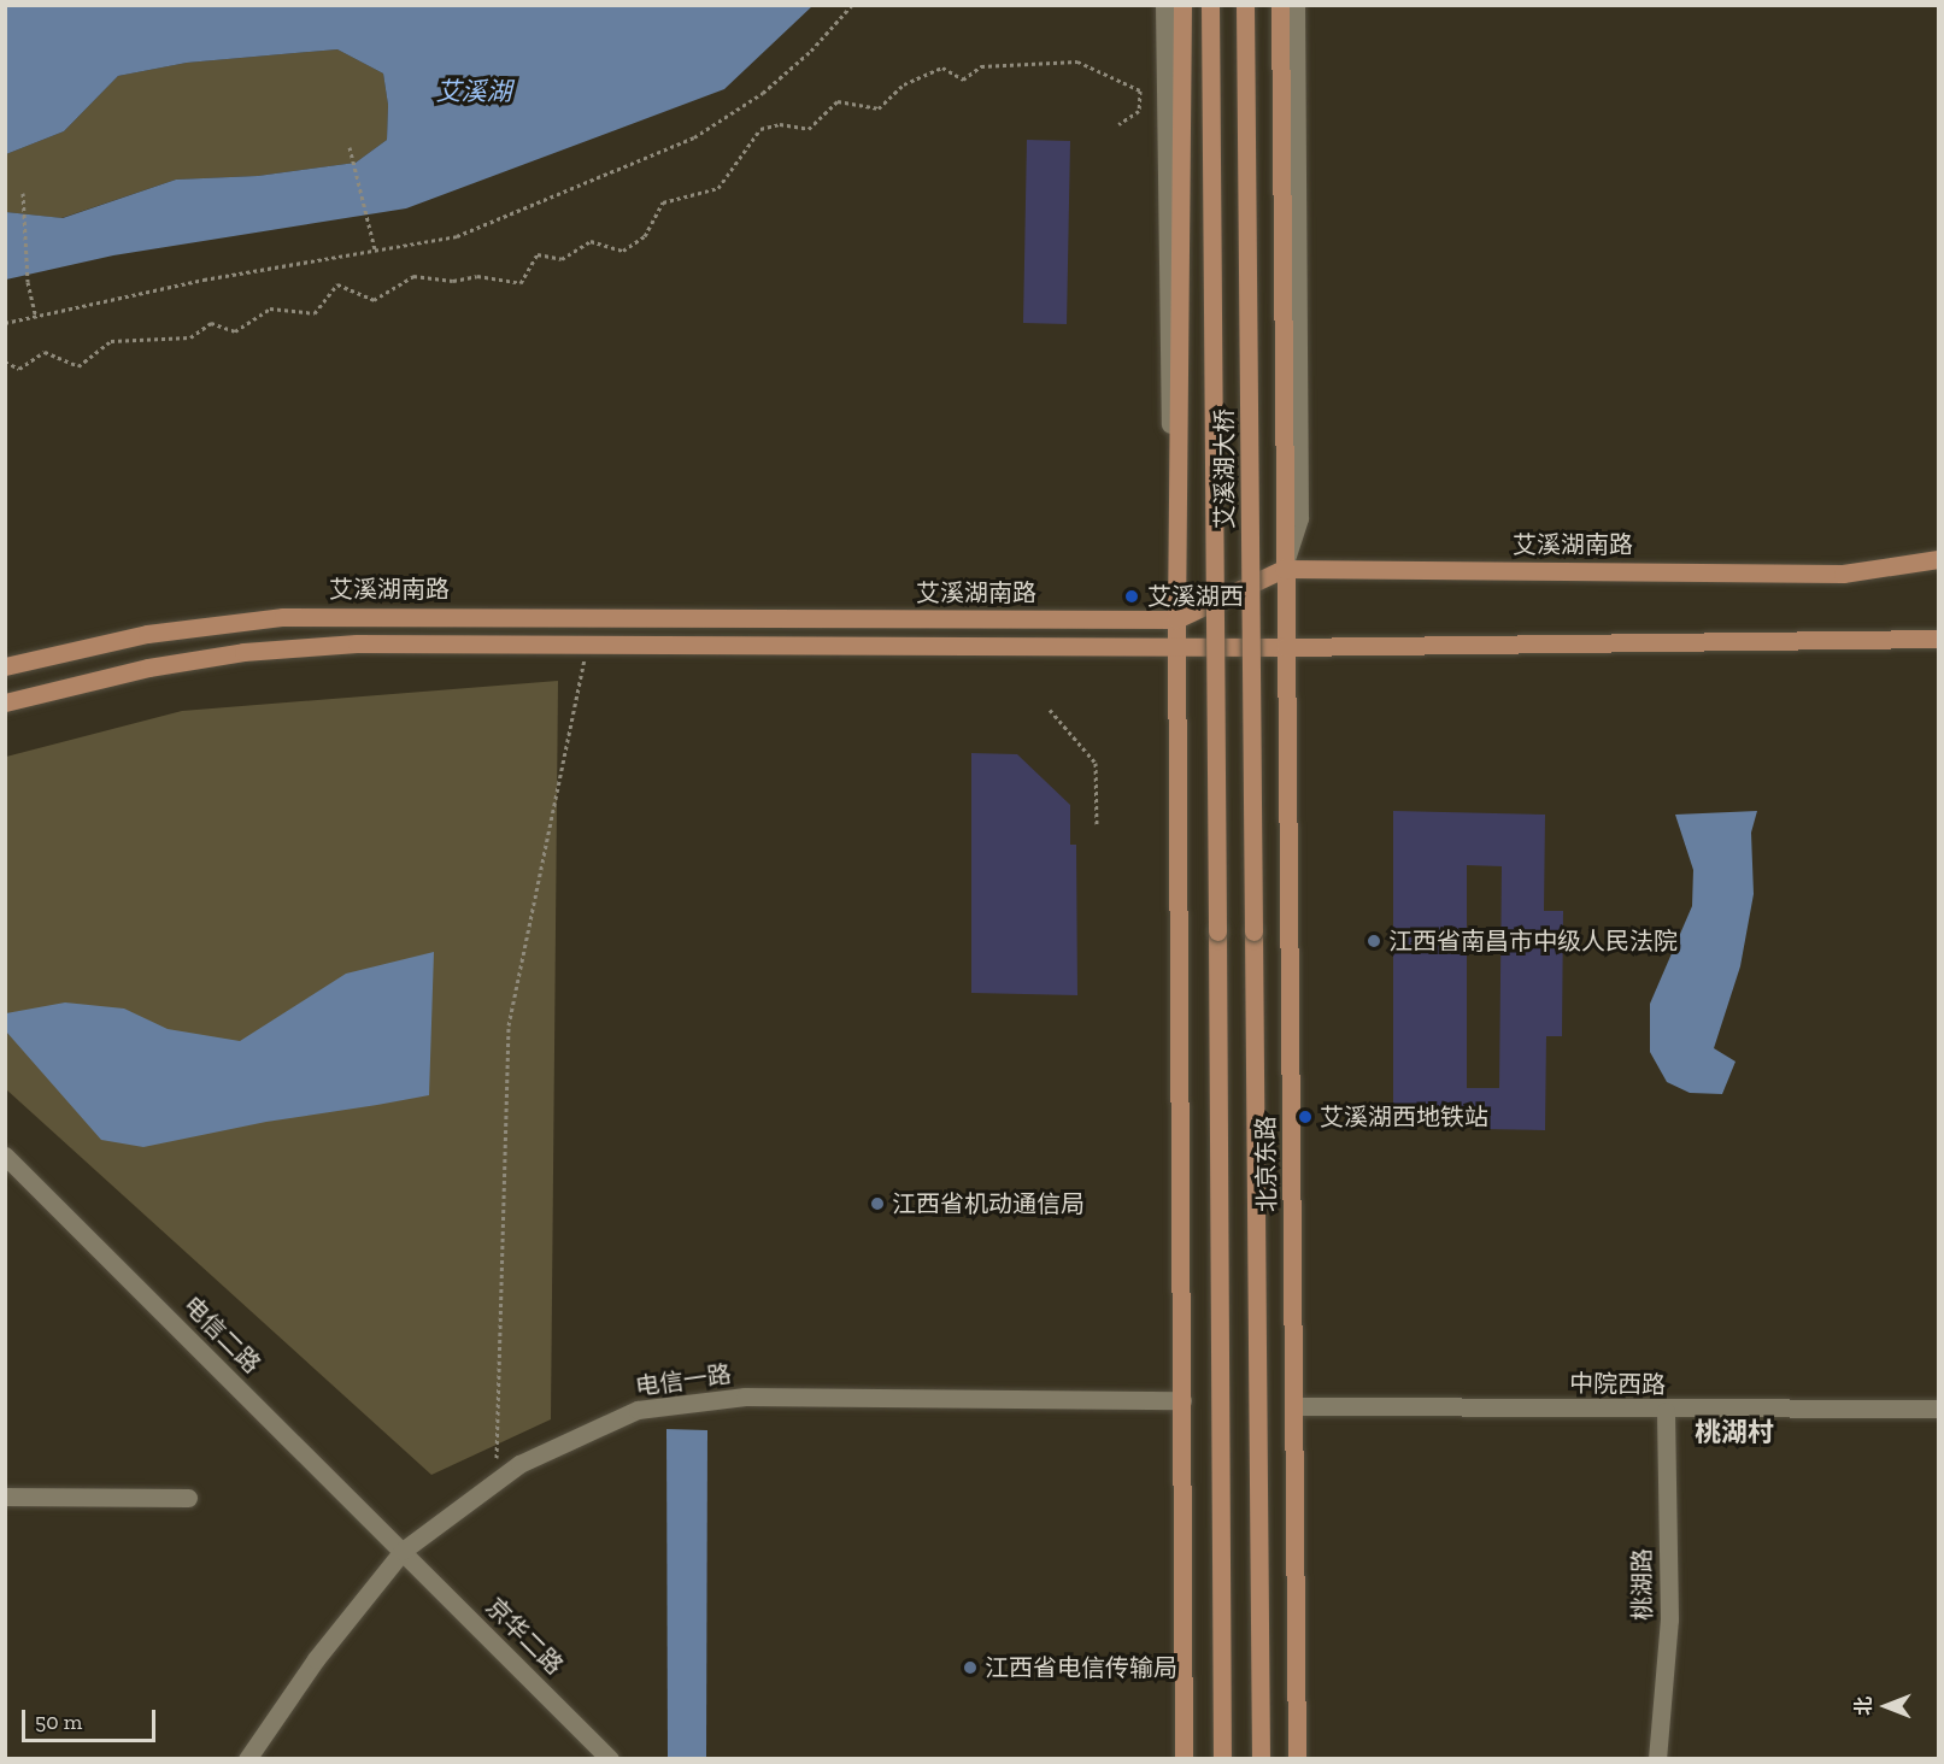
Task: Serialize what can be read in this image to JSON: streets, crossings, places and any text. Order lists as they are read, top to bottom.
{
  "streets": {
    "main road": ["艾溪湖大桥", "艾溪湖南路", "北京东路"],
    "street": [
      "电信二路",
      "电信一路",
      "中院西路",
      "桃湖路",
      "京华二路"
    ]
  },
  "crossings": [
    ["艾溪湖大桥", "北京东路"],
    ["艾溪湖南路", "北京东路"],
    ["北京东路", "中院西路"],
    ["电信二路", "电信一路"],
    ["电信二路", "京华二路"],
    ["电信一路", "京华二路"],
    ["中院西路", "桃湖路"]
  ],
  "districts": ["桃湖村"],
  "water": ["艾溪湖"],
  "places": [
    "艾溪湖西",
    "江西省南昌市中级人民法院",
    "艾溪湖西地铁站",
    "江西省机动通信局",
    "江西省电信传输局"
  ],
  "scale_bar": "50 m",
  "north": "left"
}
